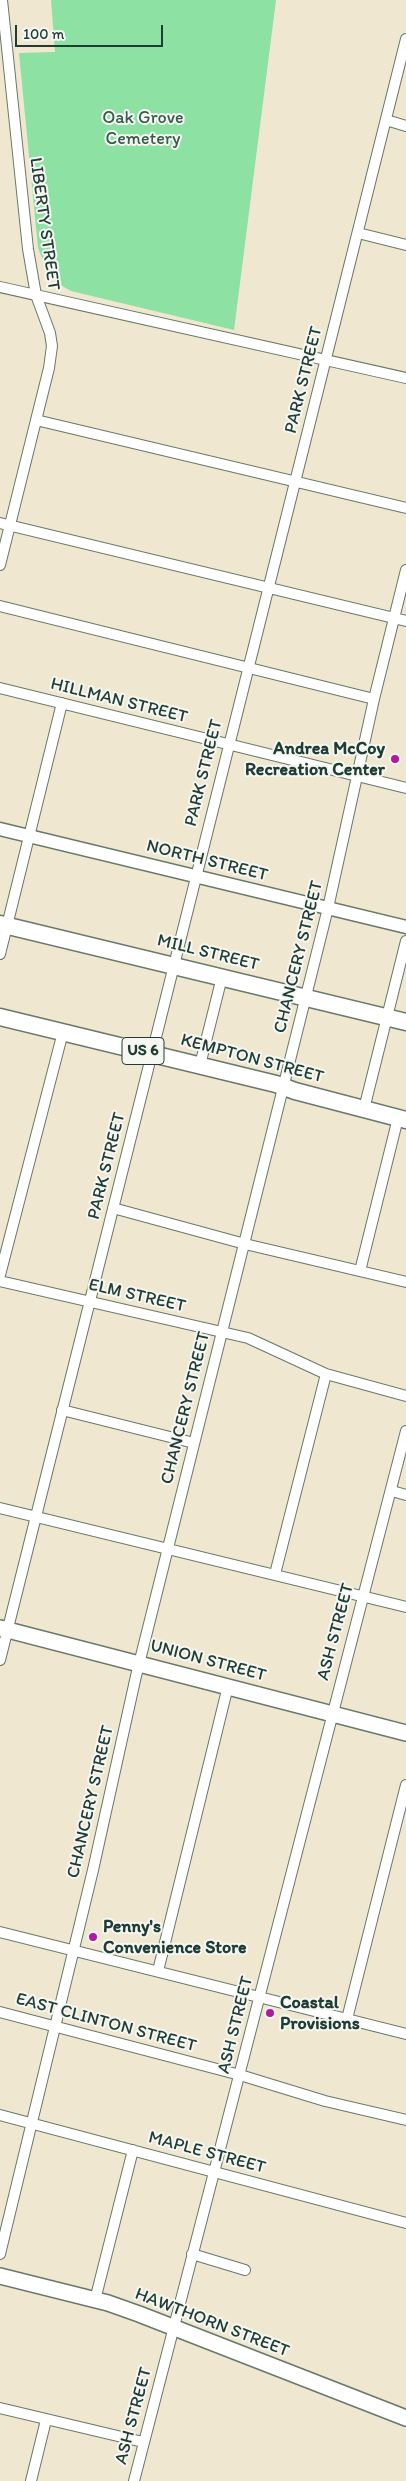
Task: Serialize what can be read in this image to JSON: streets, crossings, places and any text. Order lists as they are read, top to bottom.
{
  "streets": {
    "main road": [
      "MILL STREET",
      "US 6",
      "KEMPTON STREET",
      "UNION STREET",
      "HAWTHORN STREET"
    ],
    "street": [
      "LIBERTY STREET",
      "PARK STREET",
      "HILLMAN STREET",
      "NORTH STREET",
      "CHANCERY STREET",
      "ELM STREET",
      "ASH STREET",
      "EAST CLINTON STREET",
      "MAPLE STREET"
    ]
  },
  "crossings": [
    ["PARK STREET", "HILLMAN STREET"],
    ["PARK STREET", "NORTH STREET"],
    ["PARK STREET", "MILL STREET"],
    ["PARK STREET", "KEMPTON STREET"],
    ["PARK STREET", "ELM STREET"],
    ["PARK STREET", "UNION STREET"],
    ["HILLMAN STREET", "CHANCERY STREET"],
    ["NORTH STREET", "CHANCERY STREET"],
    ["MILL STREET", "CHANCERY STREET"],
    ["CHANCERY STREET", "KEMPTON STREET"],
    ["CHANCERY STREET", "ELM STREET"],
    ["CHANCERY STREET", "UNION STREET"],
    ["CHANCERY STREET", "EAST CLINTON STREET"],
    ["CHANCERY STREET", "MAPLE STREET"],
    ["ASH STREET", "UNION STREET"],
    ["ASH STREET", "EAST CLINTON STREET"],
    ["ASH STREET", "MAPLE STREET"],
    ["ASH STREET", "HAWTHORN STREET"]
  ],
  "parks": ["Oak Grove Cemetery"],
  "places": ["Andrea McCoy Recreation Center", "Penny's Convenience Store", "Coastal Provisions"],
  "scale_bar": "100 m"
}
